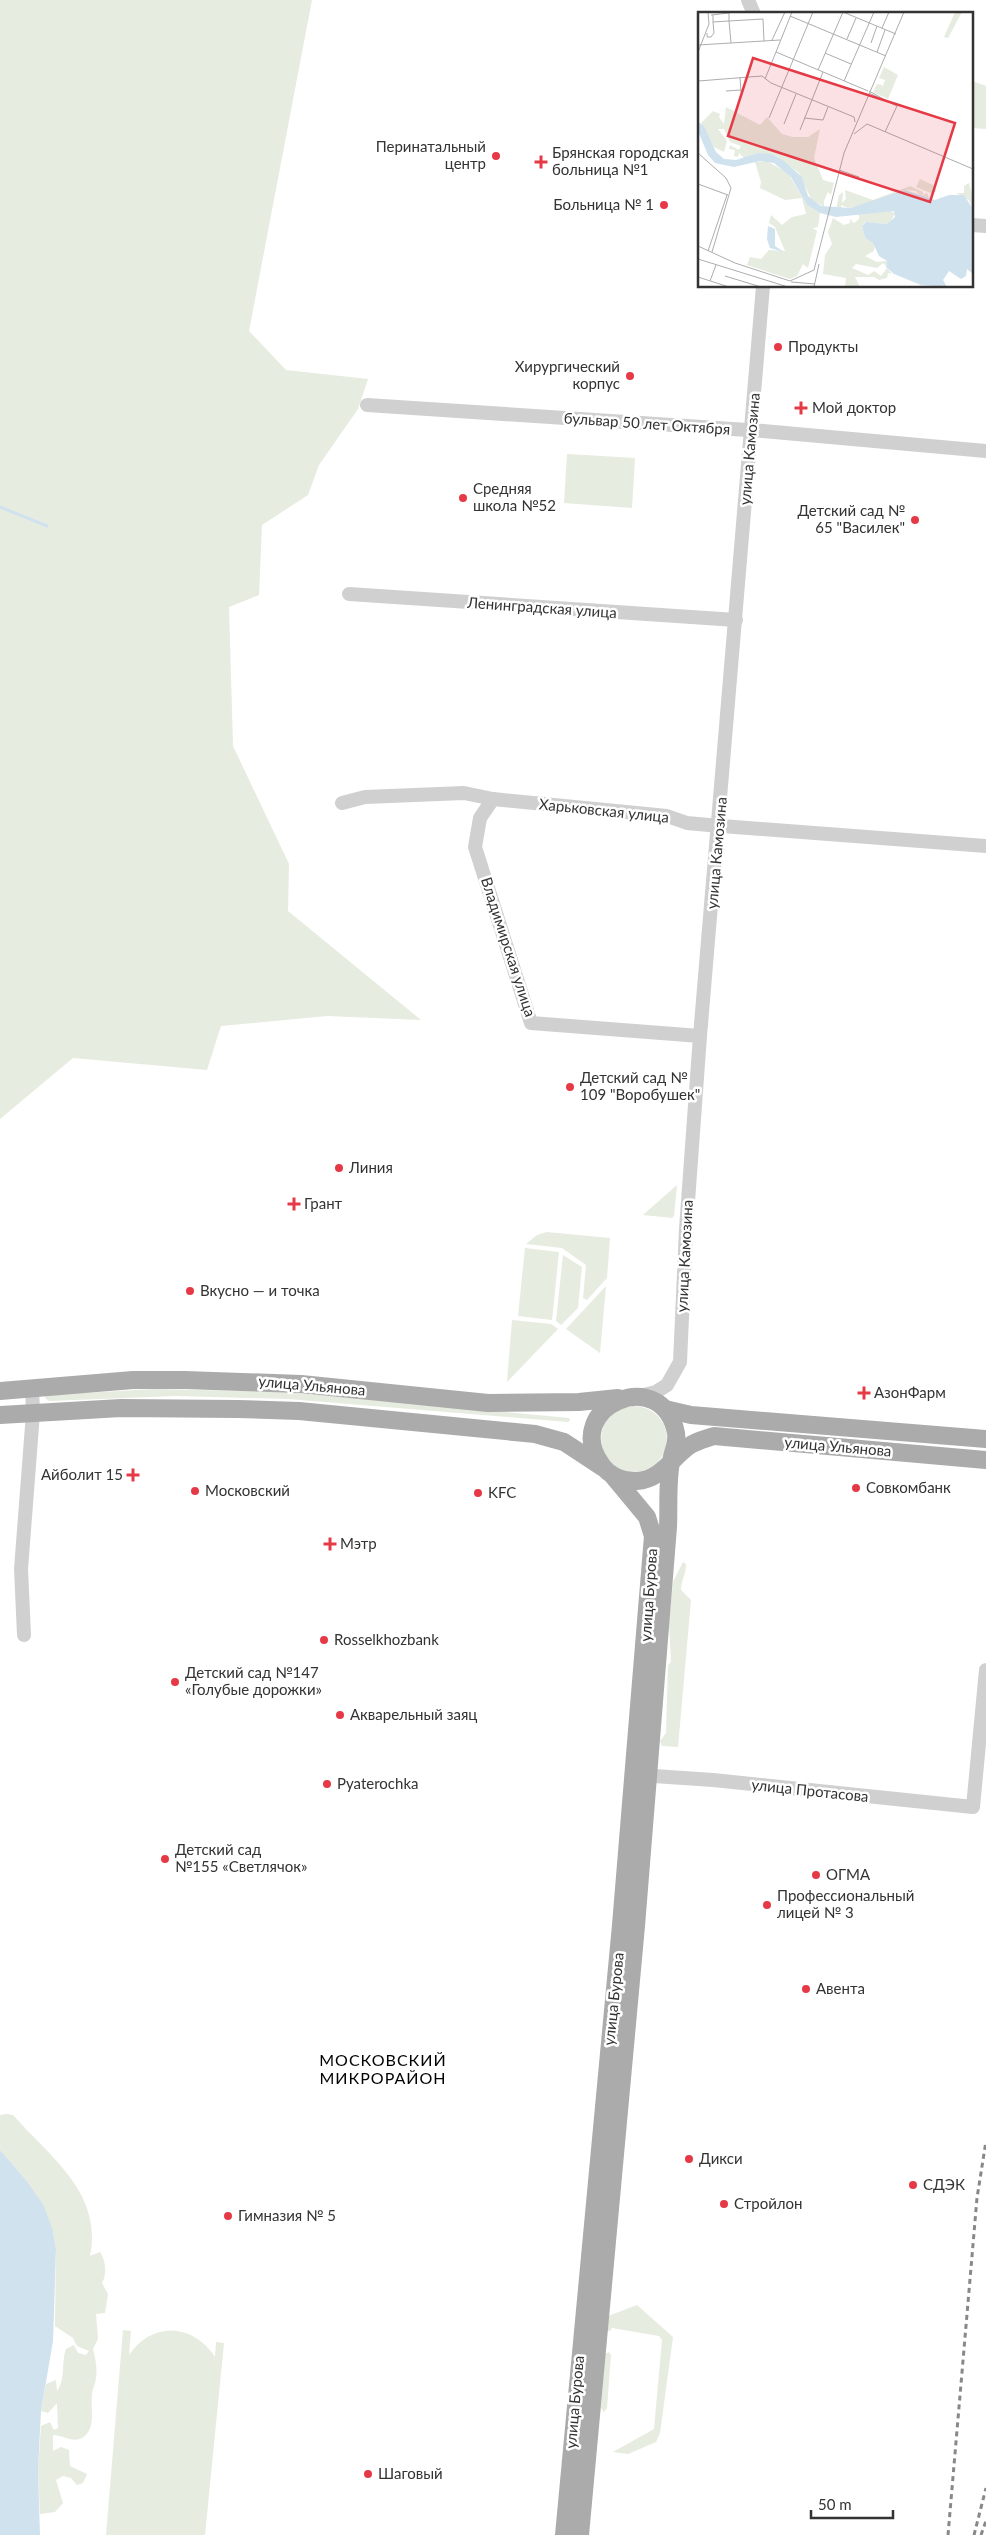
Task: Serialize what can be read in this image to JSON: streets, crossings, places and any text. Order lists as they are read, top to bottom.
{
  "streets": {
    "main road": ["улица Ульянова", "улица Бурова"],
    "street": [
      "бульвар 50 лет Октября",
      "улица Камозина",
      "Ленинградская улица",
      "Харьковская улица",
      "Владимирская улица",
      "улица Протасова"
    ]
  },
  "crossings": [
    ["бульвар 50 лет Октября", "улица Камозина"],
    ["улица Камозина", "Ленинградская улица"],
    ["улица Камозина", "Харьковская улица"],
    ["улица Камозина", "Владимирская улица"],
    ["улица Камозина", "улица Ульянова"],
    ["улица Камозина", "улица Бурова"],
    ["Харьковская улица", "Владимирская улица"],
    ["улица Ульянова", "улица Бурова"],
    ["улица Бурова", "улица Протасова"]
  ],
  "districts": ["МОСКОВСКИЙ МИКРОРАЙОН"],
  "places": {
    "other": [
      "Перинатальный центр",
      "Больница № 1",
      "Продукты",
      "Хирургический корпус",
      "Средняя школа №52",
      "Детский сад № 65 \"Василек\"",
      "Детский сад № 109 \"Воробушек\"",
      "Линия",
      "Вкусно — и точка",
      "Совкомбанк",
      "Московский",
      "KFC",
      "Rosselkhozbank",
      "Детский сад №147 «Голубые дорожки»",
      "Акварельный заяц",
      "Pyaterochka",
      "Детский сад №155 «Светлячок»",
      "ОГМА",
      "Профессиональный лицей № 3",
      "Авента",
      "Дикси",
      "СДЭК",
      "Стройлон",
      "Гимназия № 5",
      "Шаговый"
    ],
    "health": [
      "Брянская городская больница №1",
      "Мой доктор",
      "Грант",
      "АзонФарм",
      "Айболит 15",
      "Мэтр"
    ]
  },
  "scale_bar": "50 m"
}
